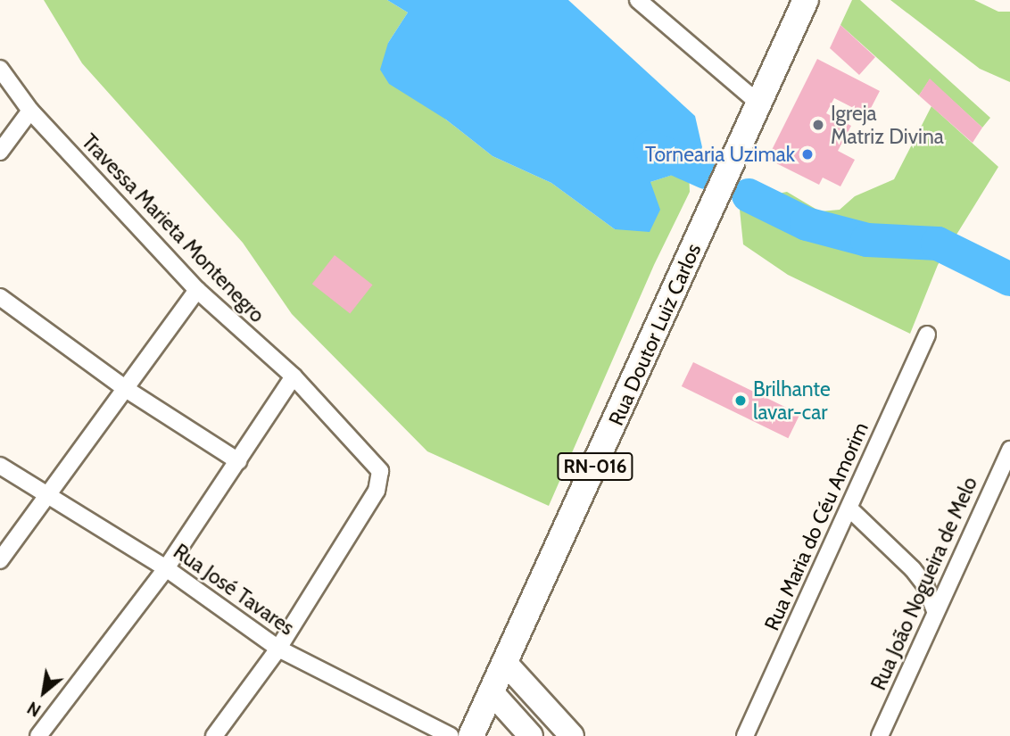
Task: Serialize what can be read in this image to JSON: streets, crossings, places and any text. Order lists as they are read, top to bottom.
{
  "streets": {
    "main road": ["Rua Doutor Luiz Carlos", "RN-016"],
    "street": [
      "Travessa Marieta Montenegro",
      "Rua Maria do Céu Amorim",
      "Rua João Nogueira de Melo",
      "Rua José Tavares"
    ]
  },
  "crossings": [
    ["Travessa Marieta Montenegro", "Rua José Tavares"]
  ],
  "places": ["Igreja Matriz Divina", "Tornearia Uzimak", "Brilhante lavar-car"],
  "north": "bottom left"
}
